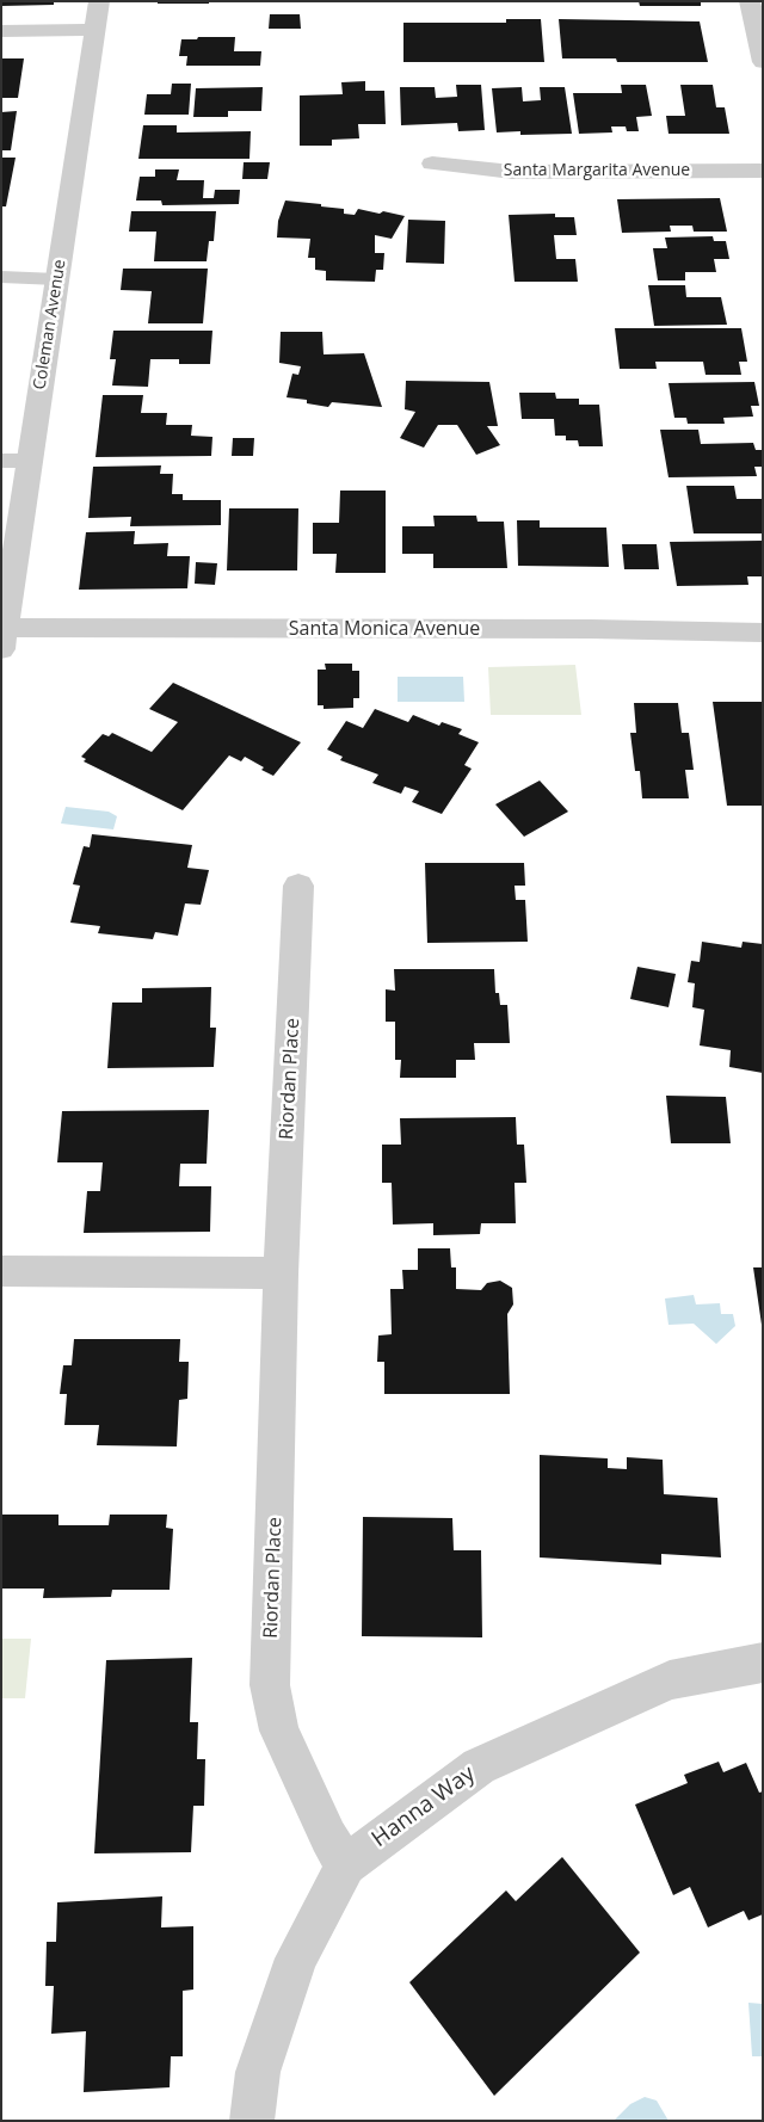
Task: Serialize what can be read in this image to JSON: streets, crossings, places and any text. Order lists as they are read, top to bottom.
{
  "streets": {
    "street": [
      "Santa Margarita Avenue",
      "Coleman Avenue",
      "Santa Monica Avenue",
      "Riordan Place",
      "Hanna Way"
    ]
  },
  "crossings": [
    ["Coleman Avenue", "Santa Monica Avenue"],
    ["Riordan Place", "Hanna Way"]
  ]
}
